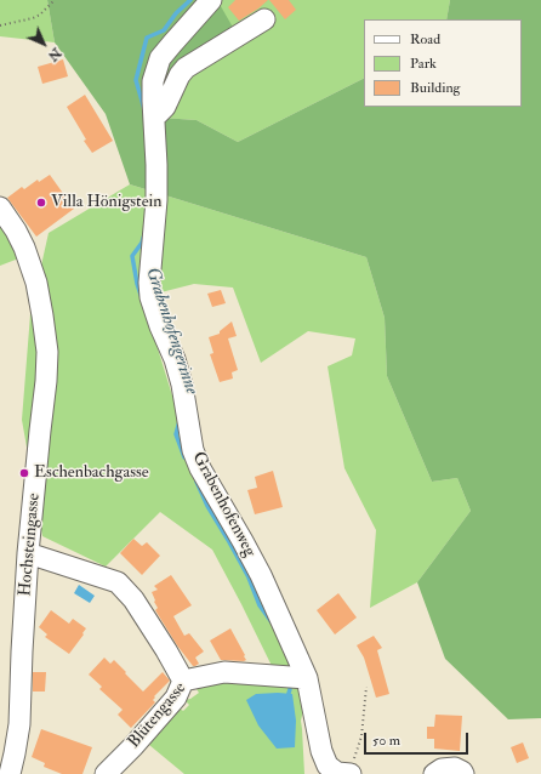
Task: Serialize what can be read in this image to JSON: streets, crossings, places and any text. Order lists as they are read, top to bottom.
{
  "streets": {
    "street": ["Grabenhofenweg", "Hochsteingasse", "Blütengasse"]
  },
  "crossings": [
    ["Grabenhofenweg", "Blütengasse"]
  ],
  "water": ["Grabenhofengerinne"],
  "places": ["Villa Hönigstein", "Eschenbachgasse"],
  "legend": ["Road", "Park", "Building"],
  "scale_bar": "50 m",
  "north": "bottom right"
}
